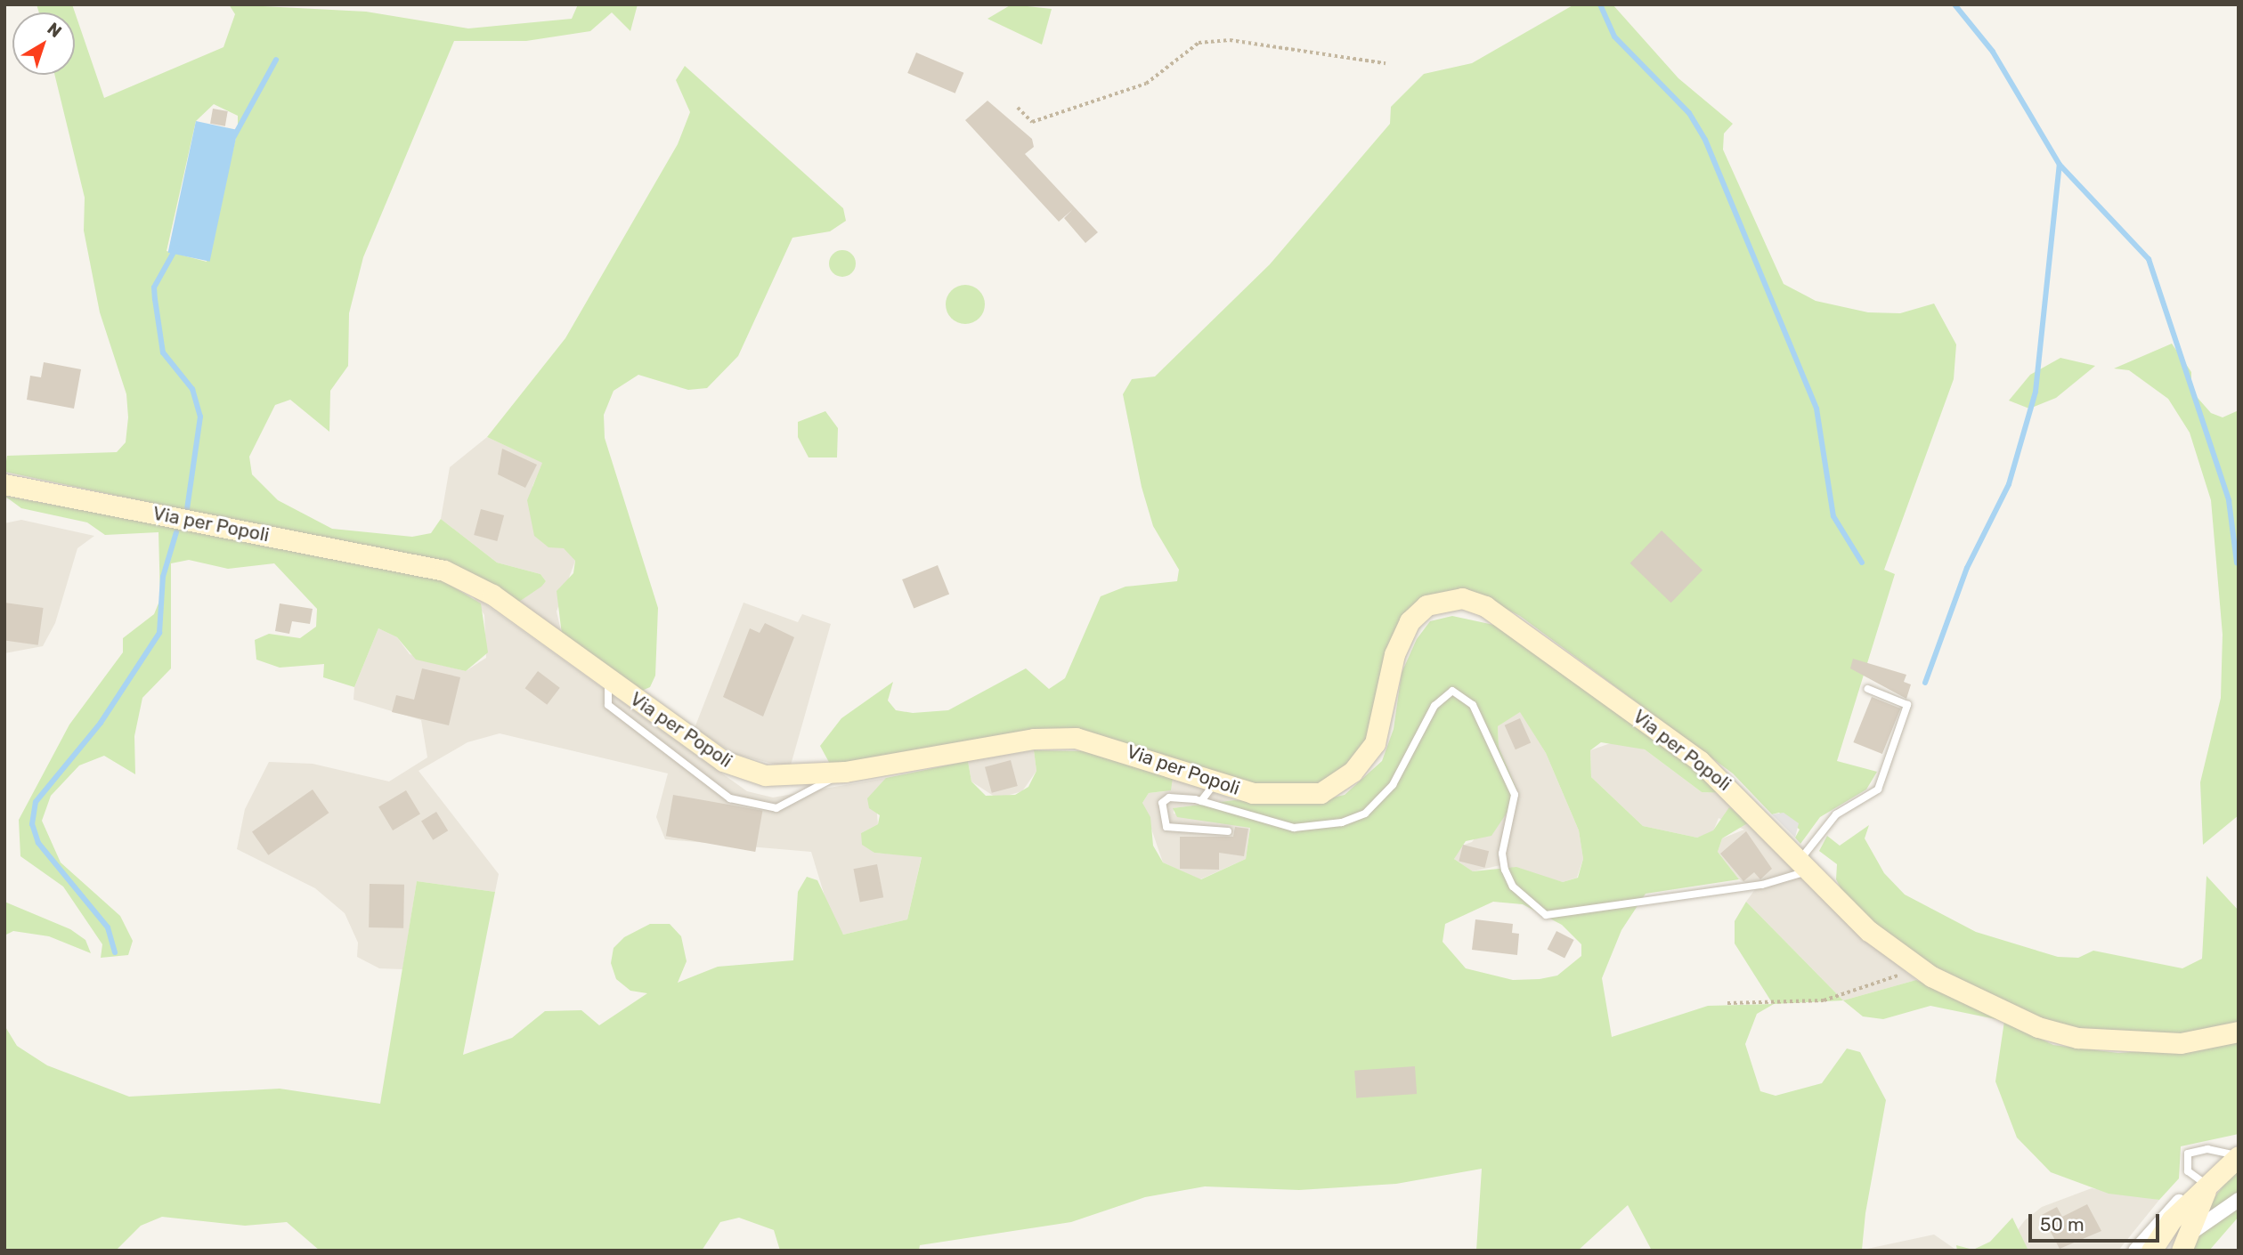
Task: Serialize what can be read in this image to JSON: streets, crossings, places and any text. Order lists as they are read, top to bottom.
{
  "streets": {
    "main road": ["Via per Popoli"]
  },
  "scale_bar": "50 m",
  "north": "top right"
}
